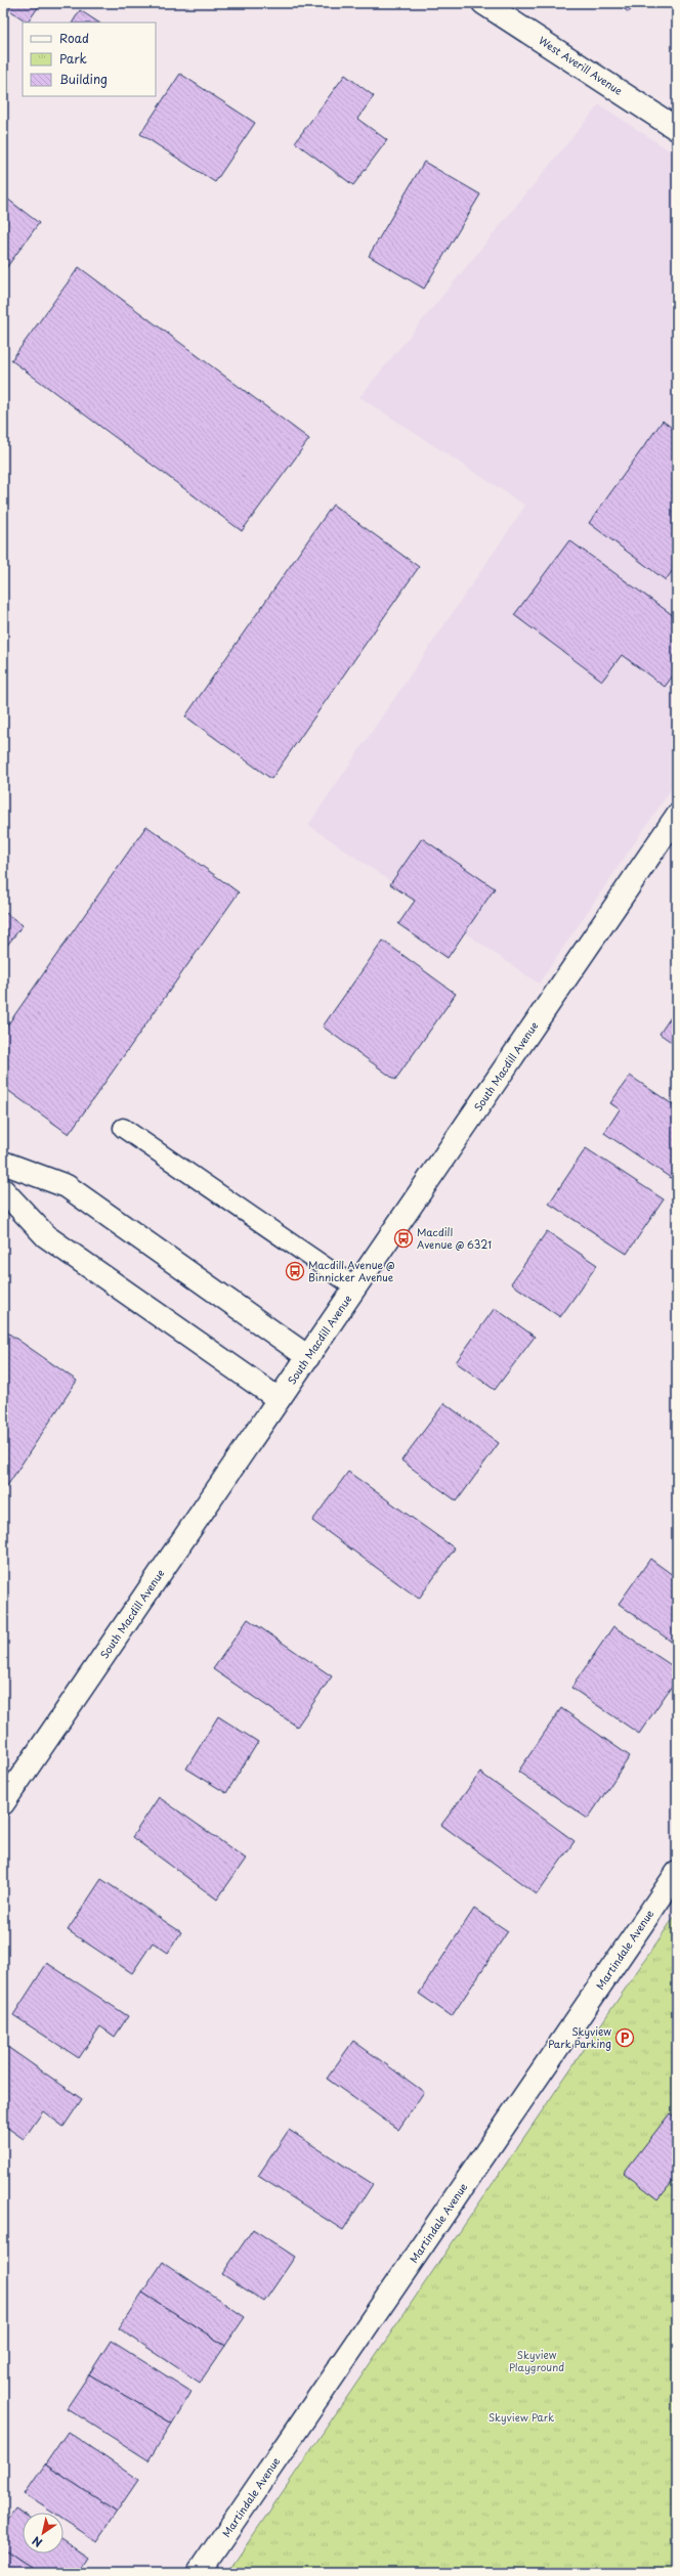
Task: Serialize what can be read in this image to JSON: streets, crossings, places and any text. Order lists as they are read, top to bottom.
{
  "streets": {
    "street": ["West Averill Avenue", "South Macdill Avenue", "Martindale Avenue"]
  },
  "parks": ["Skyview Playground", "Skyview Park"],
  "places": {
    "bus stop": ["Macdill Avenue @ 6321", "Macdill Avenue @ Binnicker Avenue"],
    "parking": ["Skyview Park Parking"]
  },
  "legend": ["Road", "Park", "Building"],
  "north": "bottom left"
}
